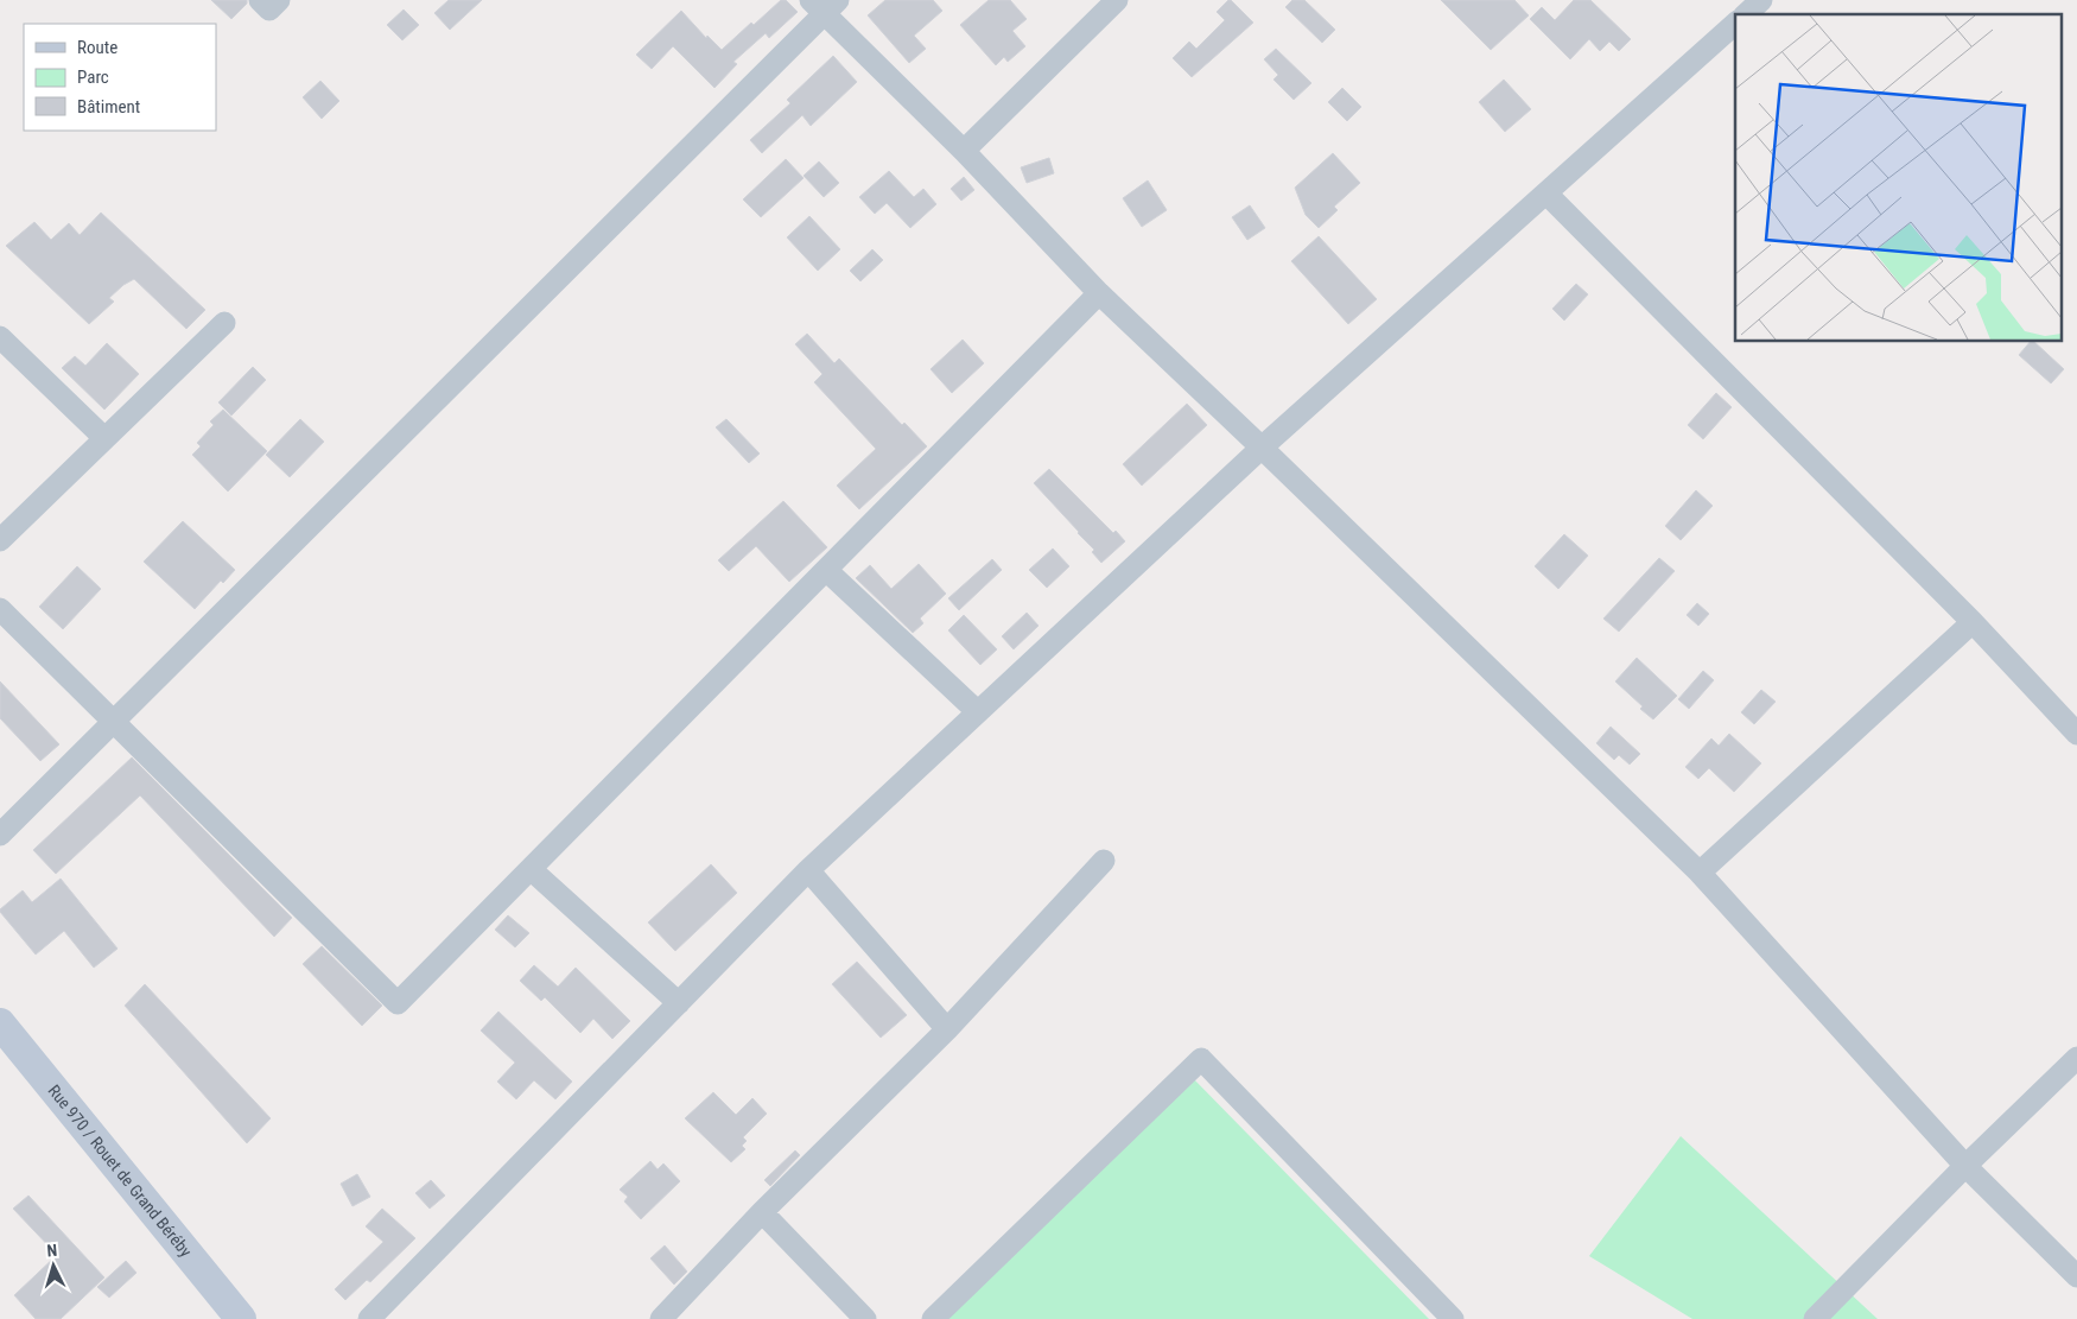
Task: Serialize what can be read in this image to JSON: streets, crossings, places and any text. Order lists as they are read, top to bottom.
{
  "streets": {
    "main road": ["Rue 970 / Rouet de Grand Béréby"]
  },
  "legend": ["Route", "Parc", "Bâtiment"],
  "north": "top"
}
